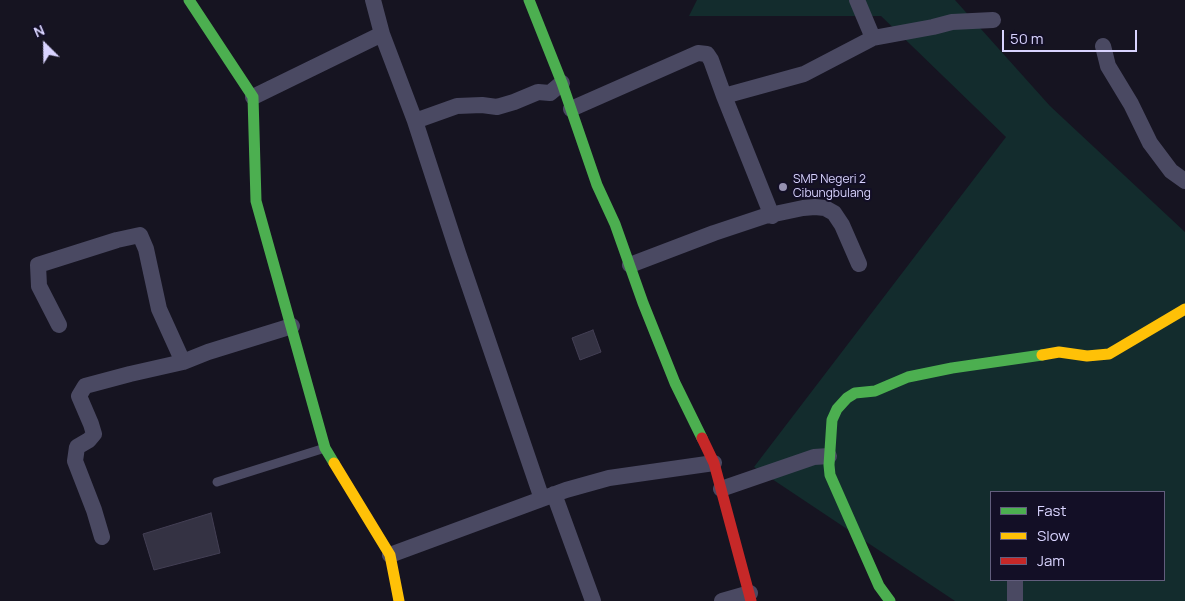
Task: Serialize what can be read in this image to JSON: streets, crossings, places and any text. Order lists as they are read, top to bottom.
{
  "places": ["SMP Negeri 2 Cibungbulang"],
  "legend": ["Fast", "Slow", "Jam"],
  "scale_bar": "50 m",
  "north": "top left"
}
